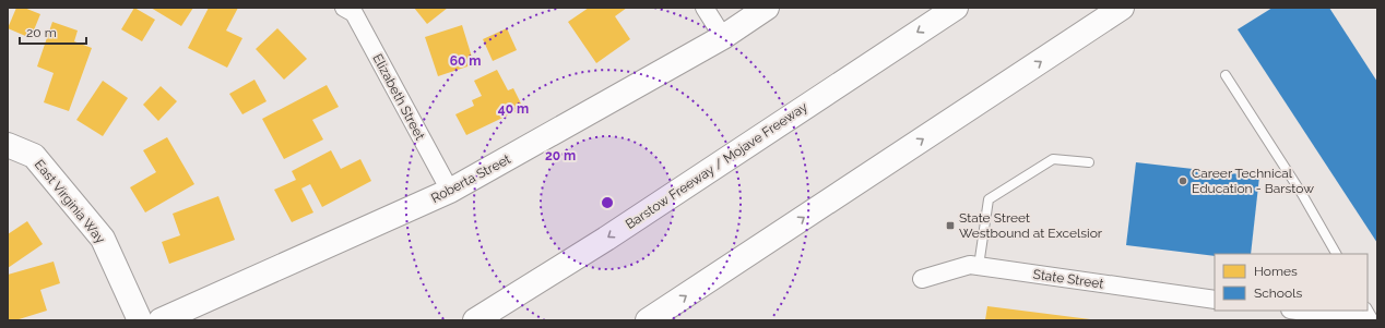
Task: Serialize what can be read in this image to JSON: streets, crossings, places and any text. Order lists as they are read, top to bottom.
{
  "streets": {
    "main road": ["Barstow Freeway / Mojave Freeway", "Roberta Street", "East Virginia Way"],
    "street": ["Elizabeth Street", "State Street"]
  },
  "crossings": [
    ["Elizabeth Street", "Roberta Street"]
  ],
  "places": {
    "other": ["Career Technical Education - Barstow"],
    "transit": ["State Street Westbound at Excelsior"]
  },
  "legend": ["Homes", "Schools"],
  "scale_bar": "20 m",
  "rings": ["60 m", "40 m", "20 m"]
}
